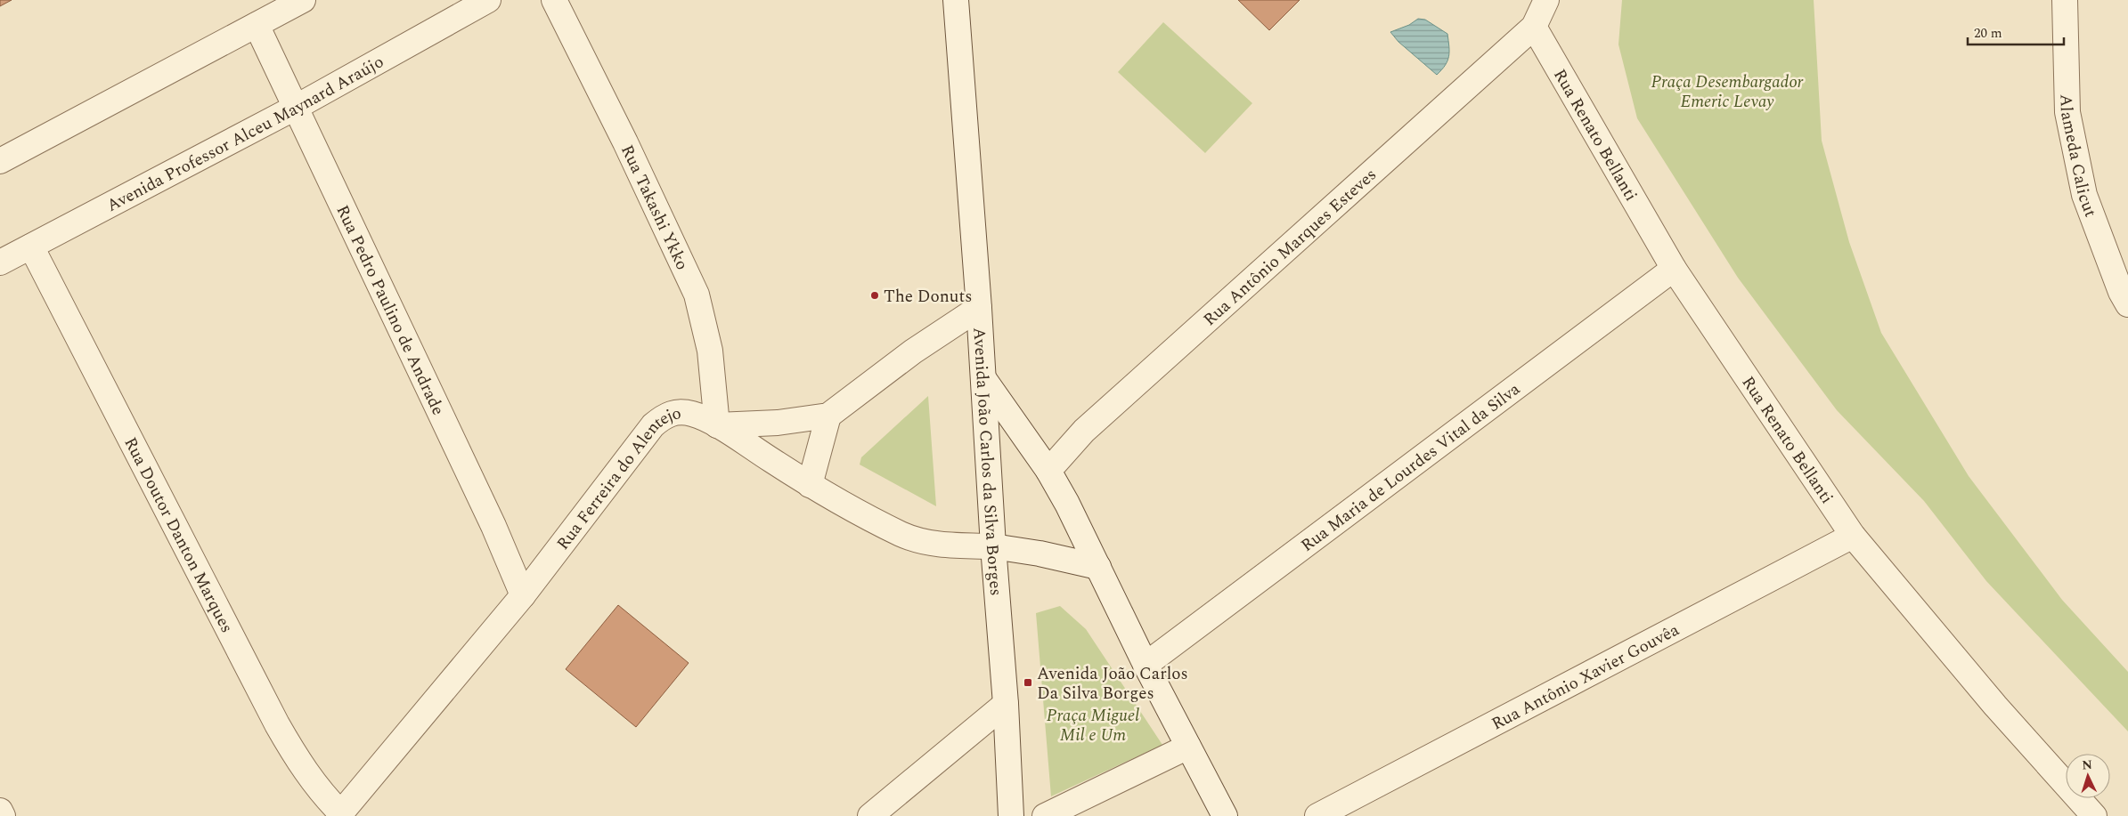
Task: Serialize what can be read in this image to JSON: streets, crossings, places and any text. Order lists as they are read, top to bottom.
{
  "streets": {
    "street": [
      "Avenida Professor Alceu Maynard Araújo",
      "Rua Renato Bellanti",
      "Alameda Calicut",
      "Rua Takashi Ykko",
      "Rua Antônio Marques Esteves",
      "Rua Pedro Paulino de Andrade",
      "Avenida João Carlos da Silva Borges",
      "Rua Maria de Lourdes Vital da Silva",
      "Rua Ferreira do Alentejo",
      "Rua Doutor Danton Marques",
      "Rua Antônio Xavier Gouvêa"
    ]
  },
  "crossings": [
    ["Avenida Professor Alceu Maynard Araújo", "Rua Pedro Paulino de Andrade"],
    ["Avenida Professor Alceu Maynard Araújo", "Rua Doutor Danton Marques"],
    ["Rua Renato Bellanti", "Rua Antônio Marques Esteves"],
    ["Rua Renato Bellanti", "Rua Maria de Lourdes Vital da Silva"],
    ["Rua Renato Bellanti", "Rua Antônio Xavier Gouvêa"],
    ["Rua Takashi Ykko", "Rua Ferreira do Alentejo"],
    ["Rua Pedro Paulino de Andrade", "Rua Ferreira do Alentejo"],
    ["Avenida João Carlos da Silva Borges", "Rua Ferreira do Alentejo"],
    ["Rua Ferreira do Alentejo", "Rua Doutor Danton Marques"]
  ],
  "parks": ["Praça Desembargador Emeric Levay", "Praça Miguel Mil e Um"],
  "places": {
    "other": ["The Donuts"],
    "transit": ["Avenida João Carlos Da Silva Borges"]
  },
  "scale_bar": "20 m",
  "north": "top"
}
